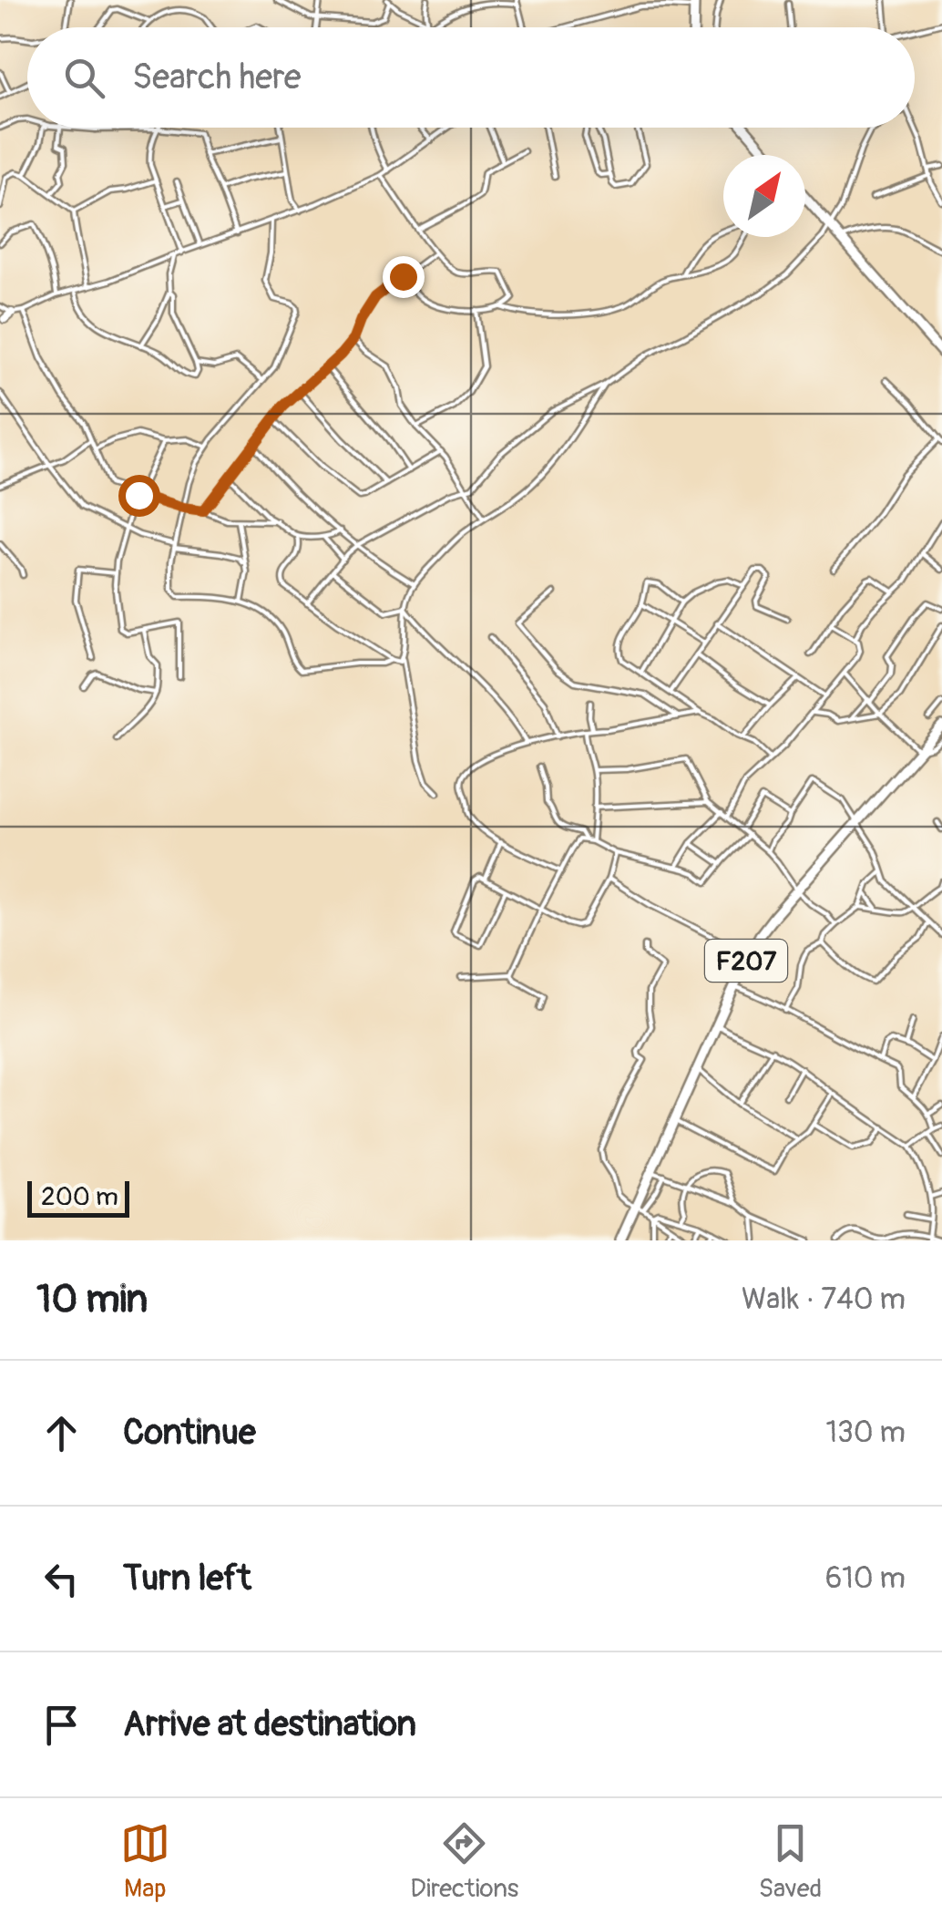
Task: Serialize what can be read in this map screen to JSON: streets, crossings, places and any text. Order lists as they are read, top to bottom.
{
  "streets": {
    "main road": ["F207"]
  },
  "scale_bar": "200 m",
  "north": "top right",
  "page": {
    "search": "Search here",
    "scale": "200 m",
    "heading": ["10 min", "Walk · 740 m"],
    "list": [
      ["Continue", "130 m"],
      ["Turn left", "610 m"],
      "Arrive at destination"
    ],
    "nav": ["Map", "Directions", "Saved"]
  }
}
